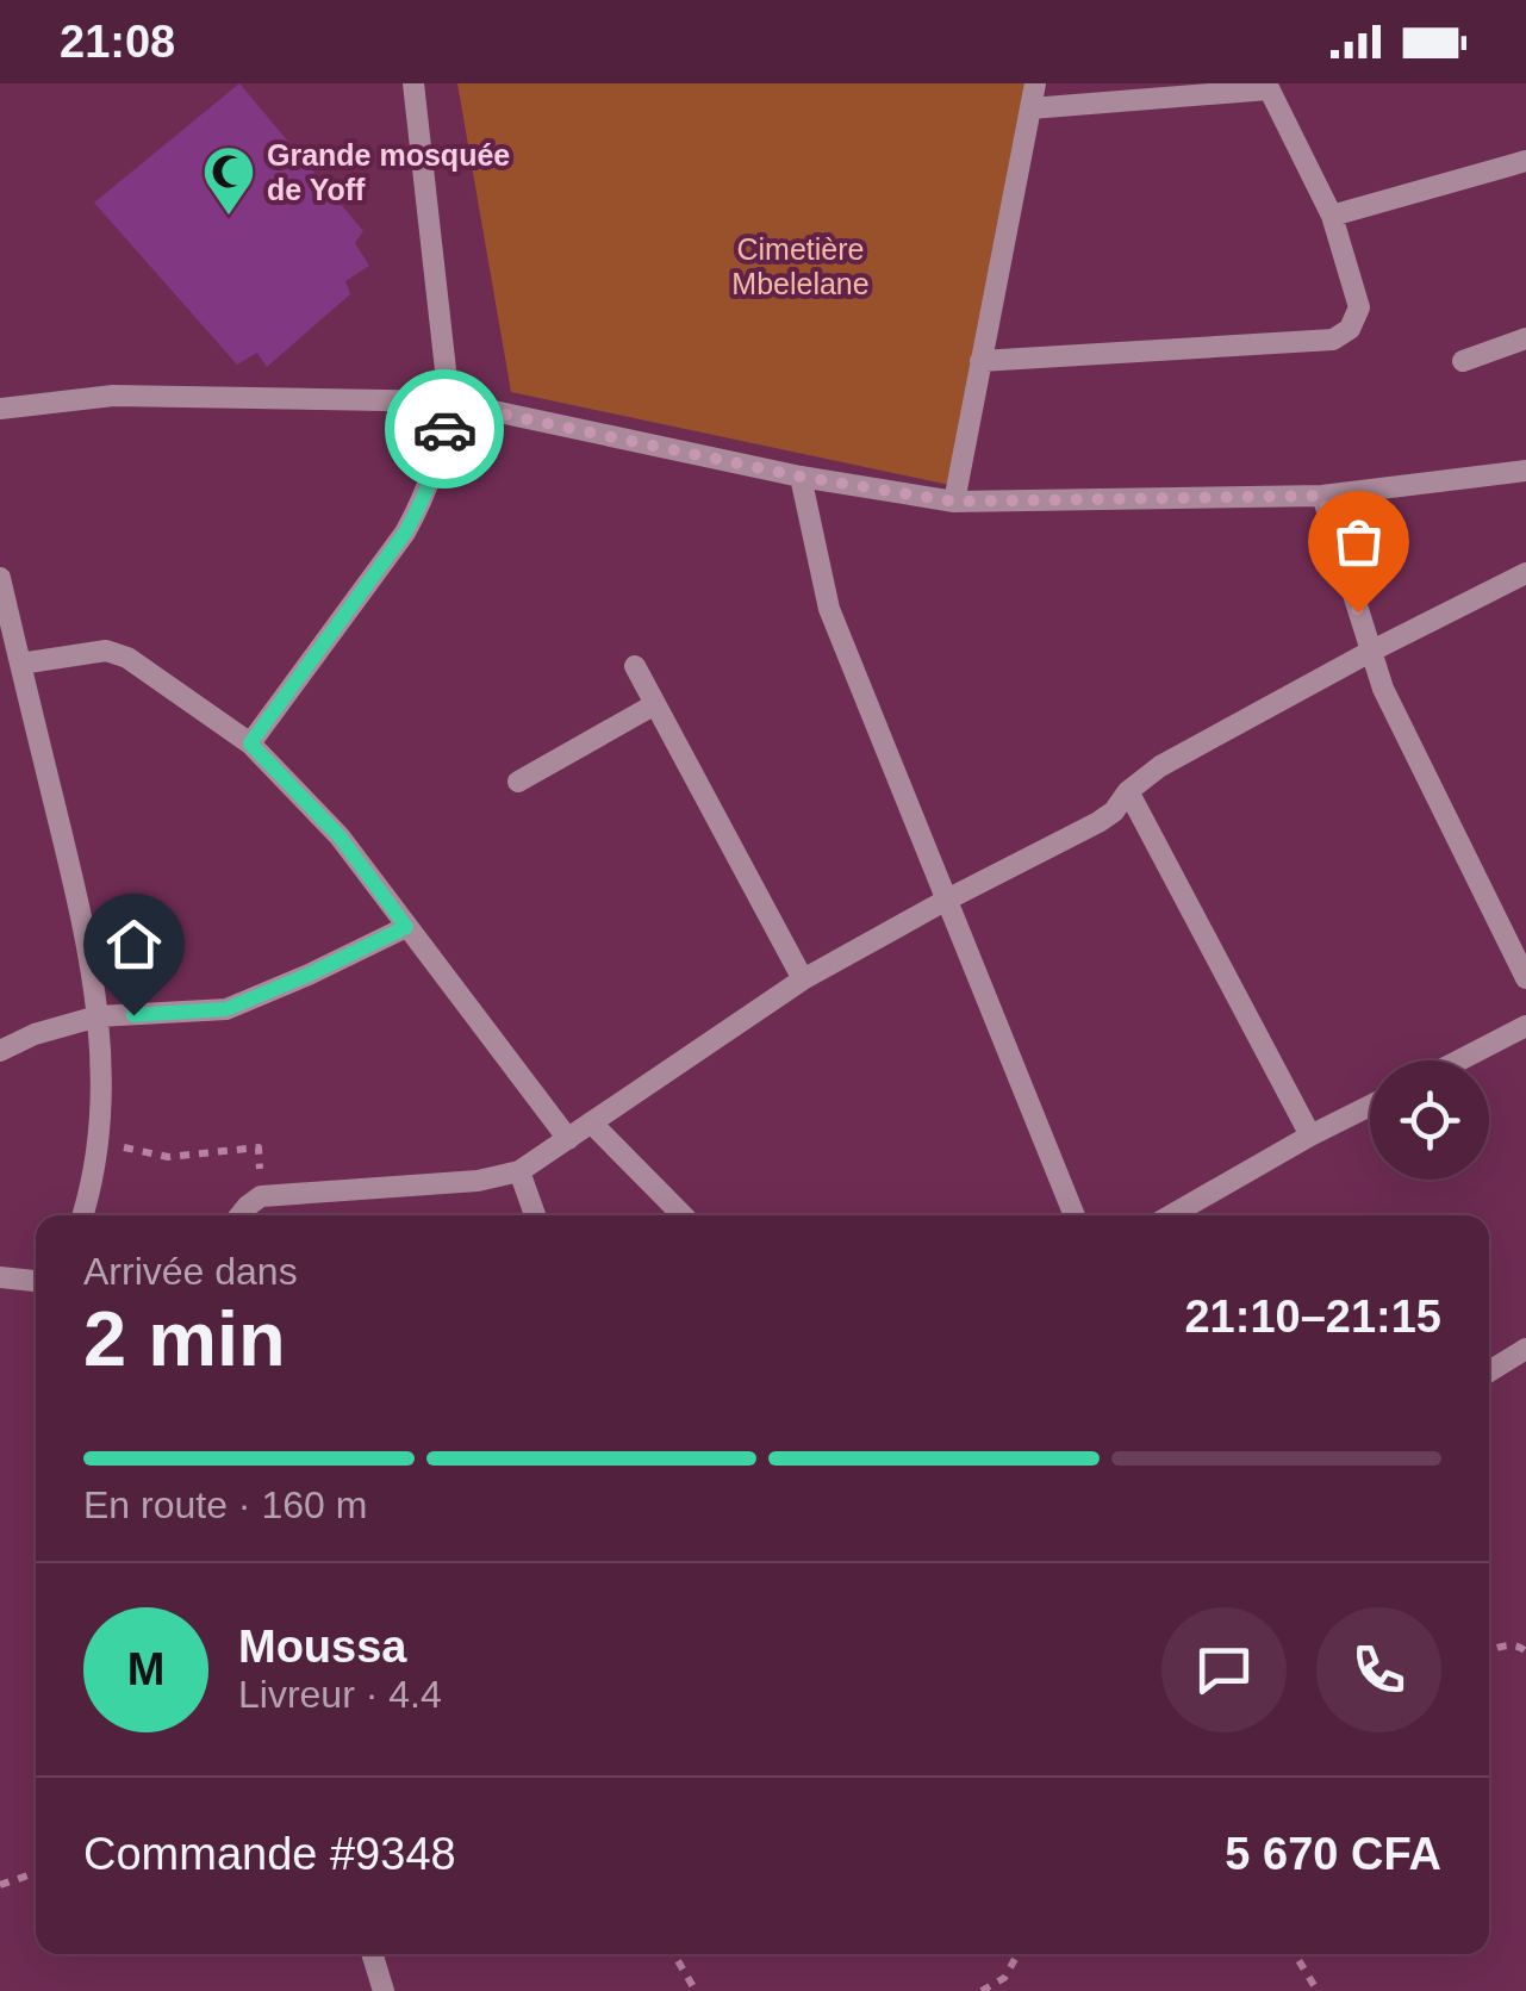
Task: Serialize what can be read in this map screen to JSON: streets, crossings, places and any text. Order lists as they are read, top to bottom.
{
  "parks": ["Cimetière Mbelelane"],
  "places": {
    "mosque": ["Grande mosquée de Yoff"]
  },
  "page": {
    "status": "21:08",
    "heading": ["2 min", "Arrivée dans", "21:10–21:15"],
    "panel": [
      "Moussa",
      "Livreur · 4.4",
      "Commande #9348",
      "5 670 CFA"
    ],
    "bar": "En route · 160 m",
    "round": "M"
  }
}
